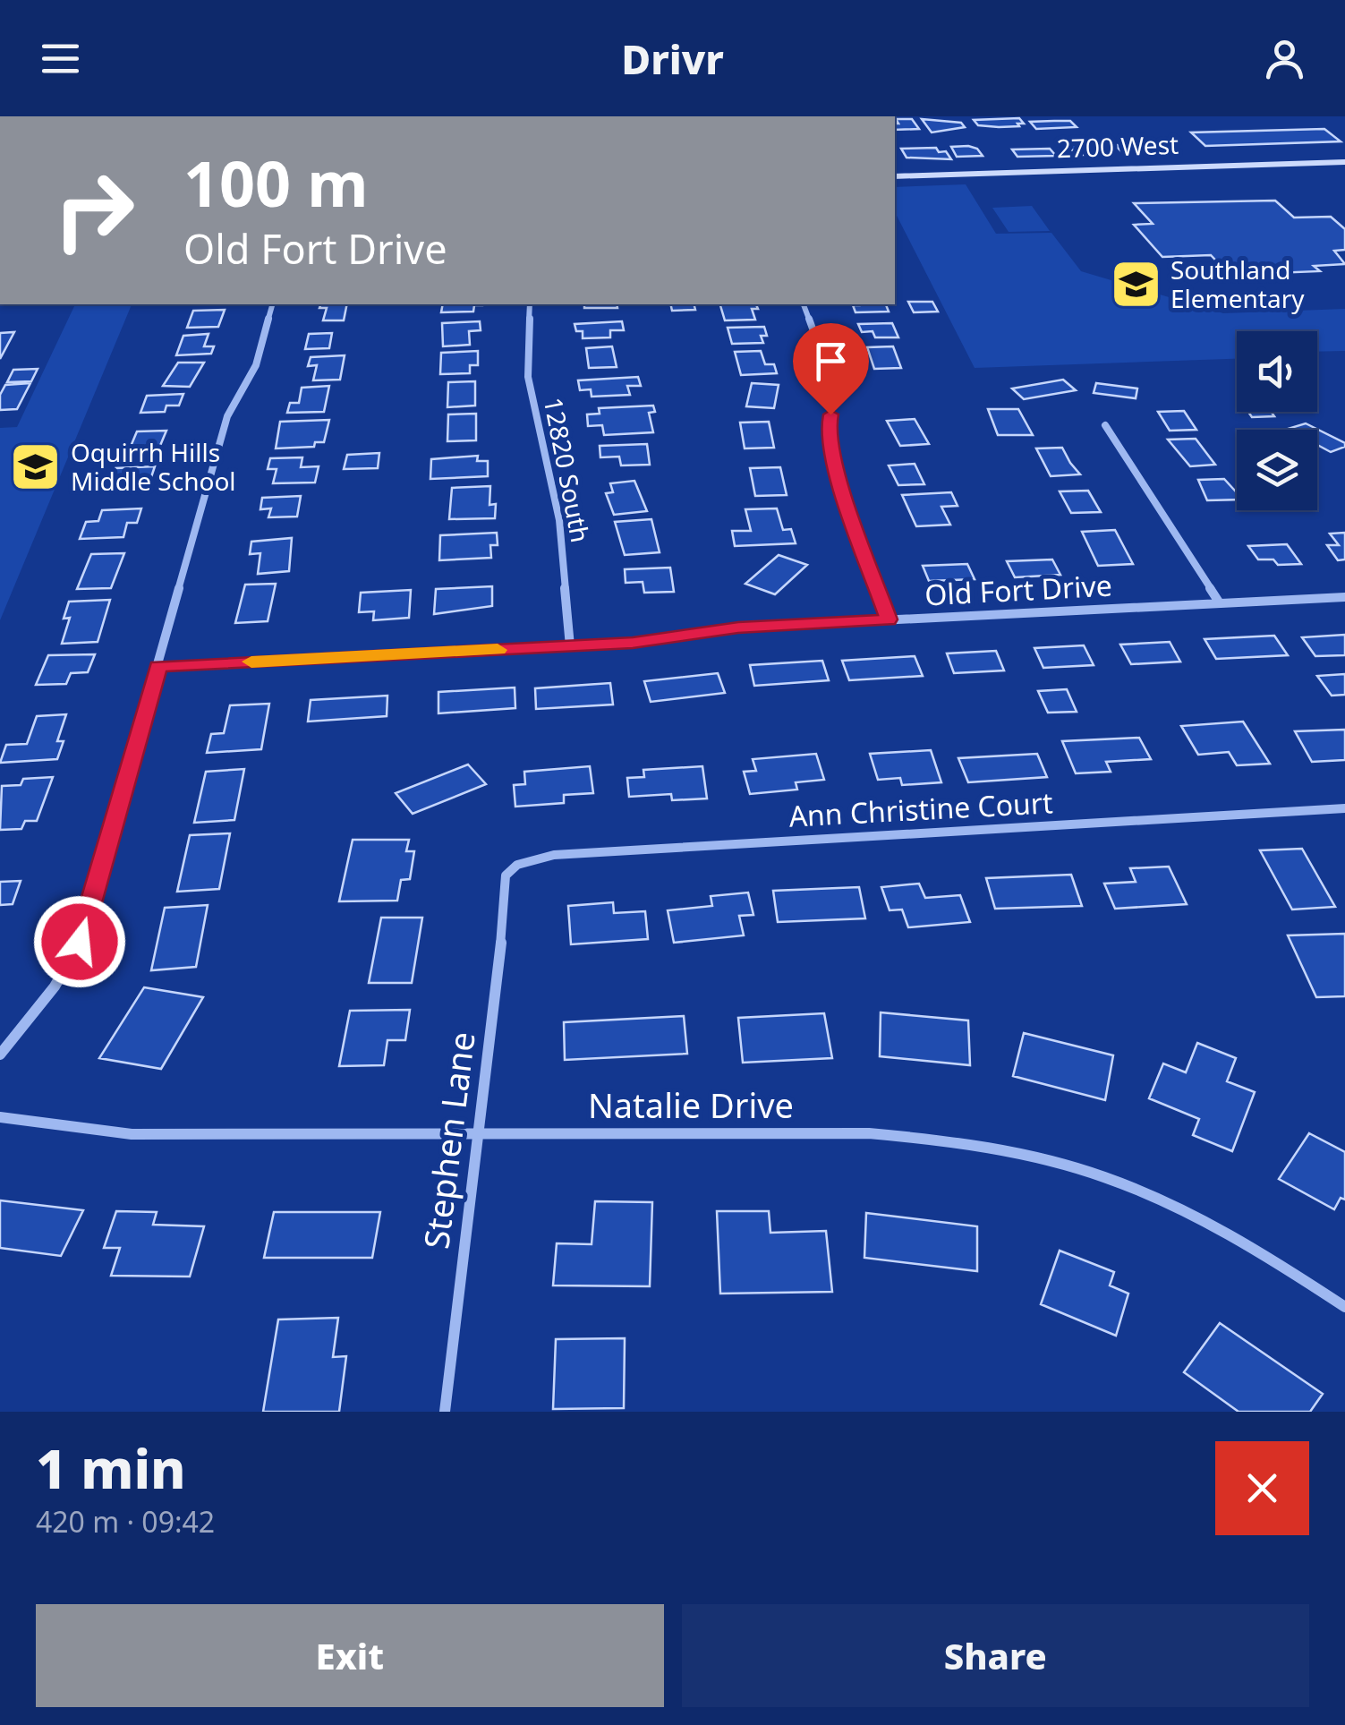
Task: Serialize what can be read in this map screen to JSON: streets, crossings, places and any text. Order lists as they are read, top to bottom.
{
  "streets": {
    "main road": ["2700 West"],
    "street": [
      "12820 South",
      "Old Fort Drive",
      "Ann Christine Court",
      "Natalie Drive",
      "Stephen Lane"
    ]
  },
  "crossings": [
    ["12820 South", "Old Fort Drive"],
    ["Ann Christine Court", "Stephen Lane"],
    ["Natalie Drive", "Stephen Lane"]
  ],
  "places": {
    "school or university": ["Southland Elementary", "Oquirrh Hills Middle School"]
  },
  "page": {
    "header": "Drivr",
    "turn": ["100 m", "Old Fort Drive"],
    "heading": ["1 min", "420 m · 09:42"],
    "buttons": ["Exit", "Share"]
  }
}
